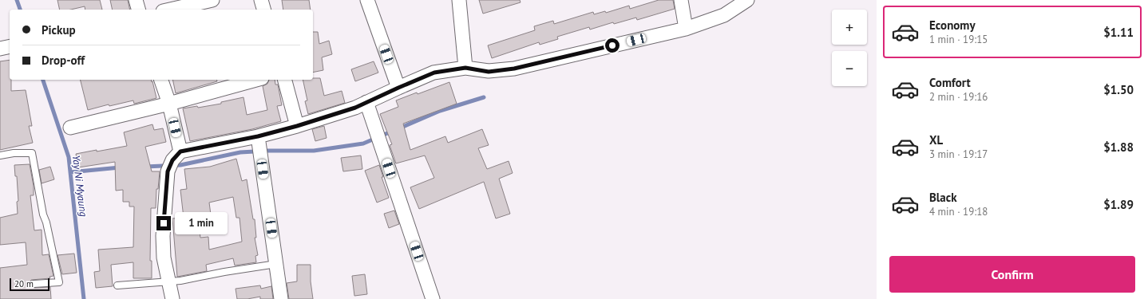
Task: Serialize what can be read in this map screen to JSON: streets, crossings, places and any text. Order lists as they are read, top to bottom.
{
  "water": ["Yay Ni Myaung"],
  "scale_bar": "20 m",
  "page": {
    "list": [
      {
        "name": "Economy",
        "note": "1 min · 19:15",
        "value": "$1.11"
      },
      {
        "name": "Comfort",
        "note": "2 min · 19:16",
        "value": "$1.50"
      },
      {
        "name": "XL",
        "note": "3 min · 19:17",
        "value": "$1.88"
      },
      {
        "name": "Black",
        "note": "4 min · 19:18",
        "value": "$1.89"
      }
    ],
    "map_buttons": ["+", "−"],
    "banner": ["Pickup", "Drop-off"],
    "bubble": "1 min",
    "buttons": "Confirm",
    "scale": "20 m"
  }
}
